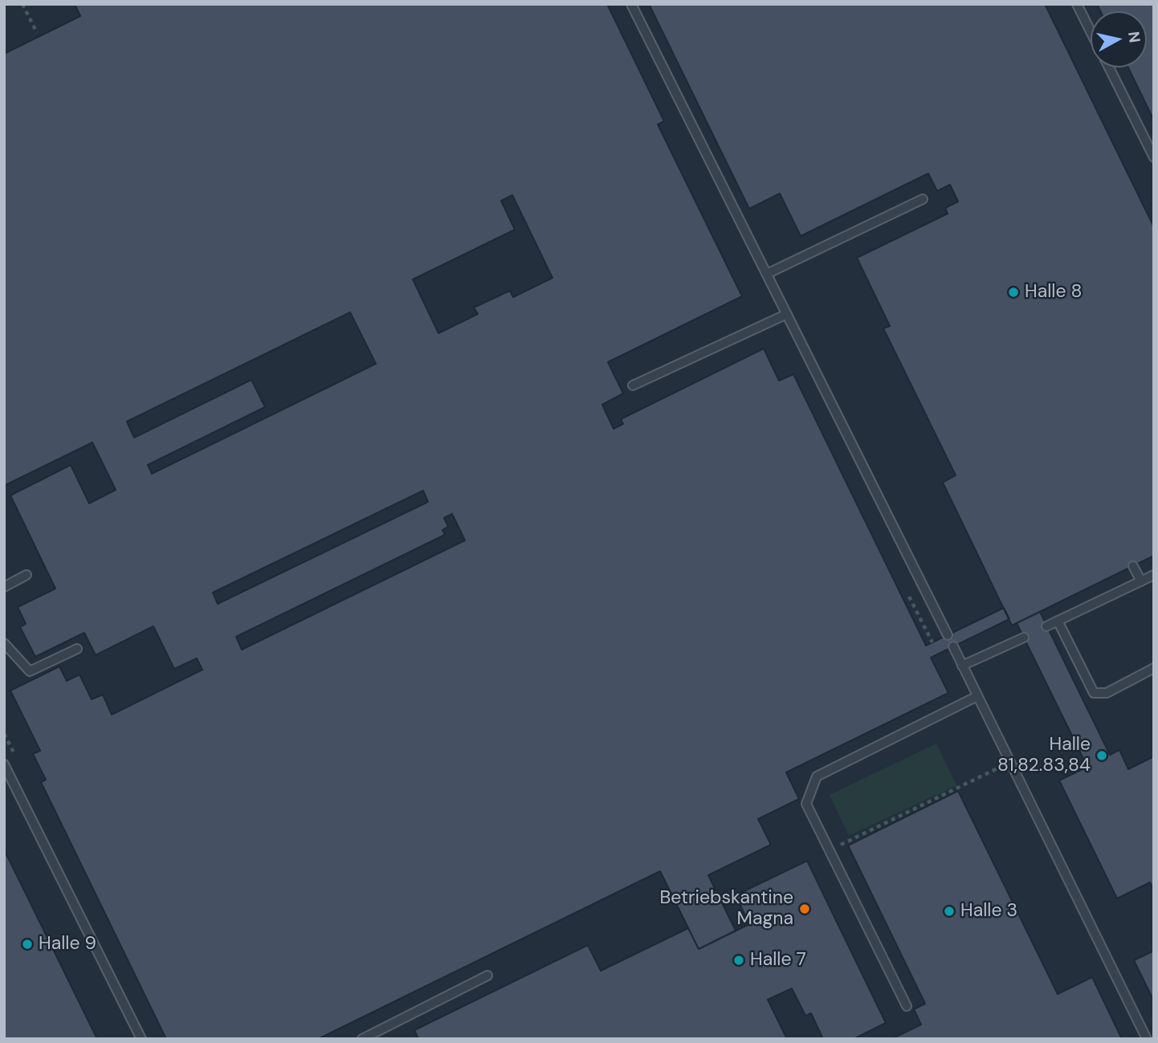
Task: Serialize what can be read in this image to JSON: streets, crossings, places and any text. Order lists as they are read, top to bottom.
{
  "places": [
    "Halle 8",
    "Halle 81,82.83,84",
    "Betriebskantine Magna",
    "Halle 3",
    "Halle 9",
    "Halle 7"
  ],
  "north": "right"
}
